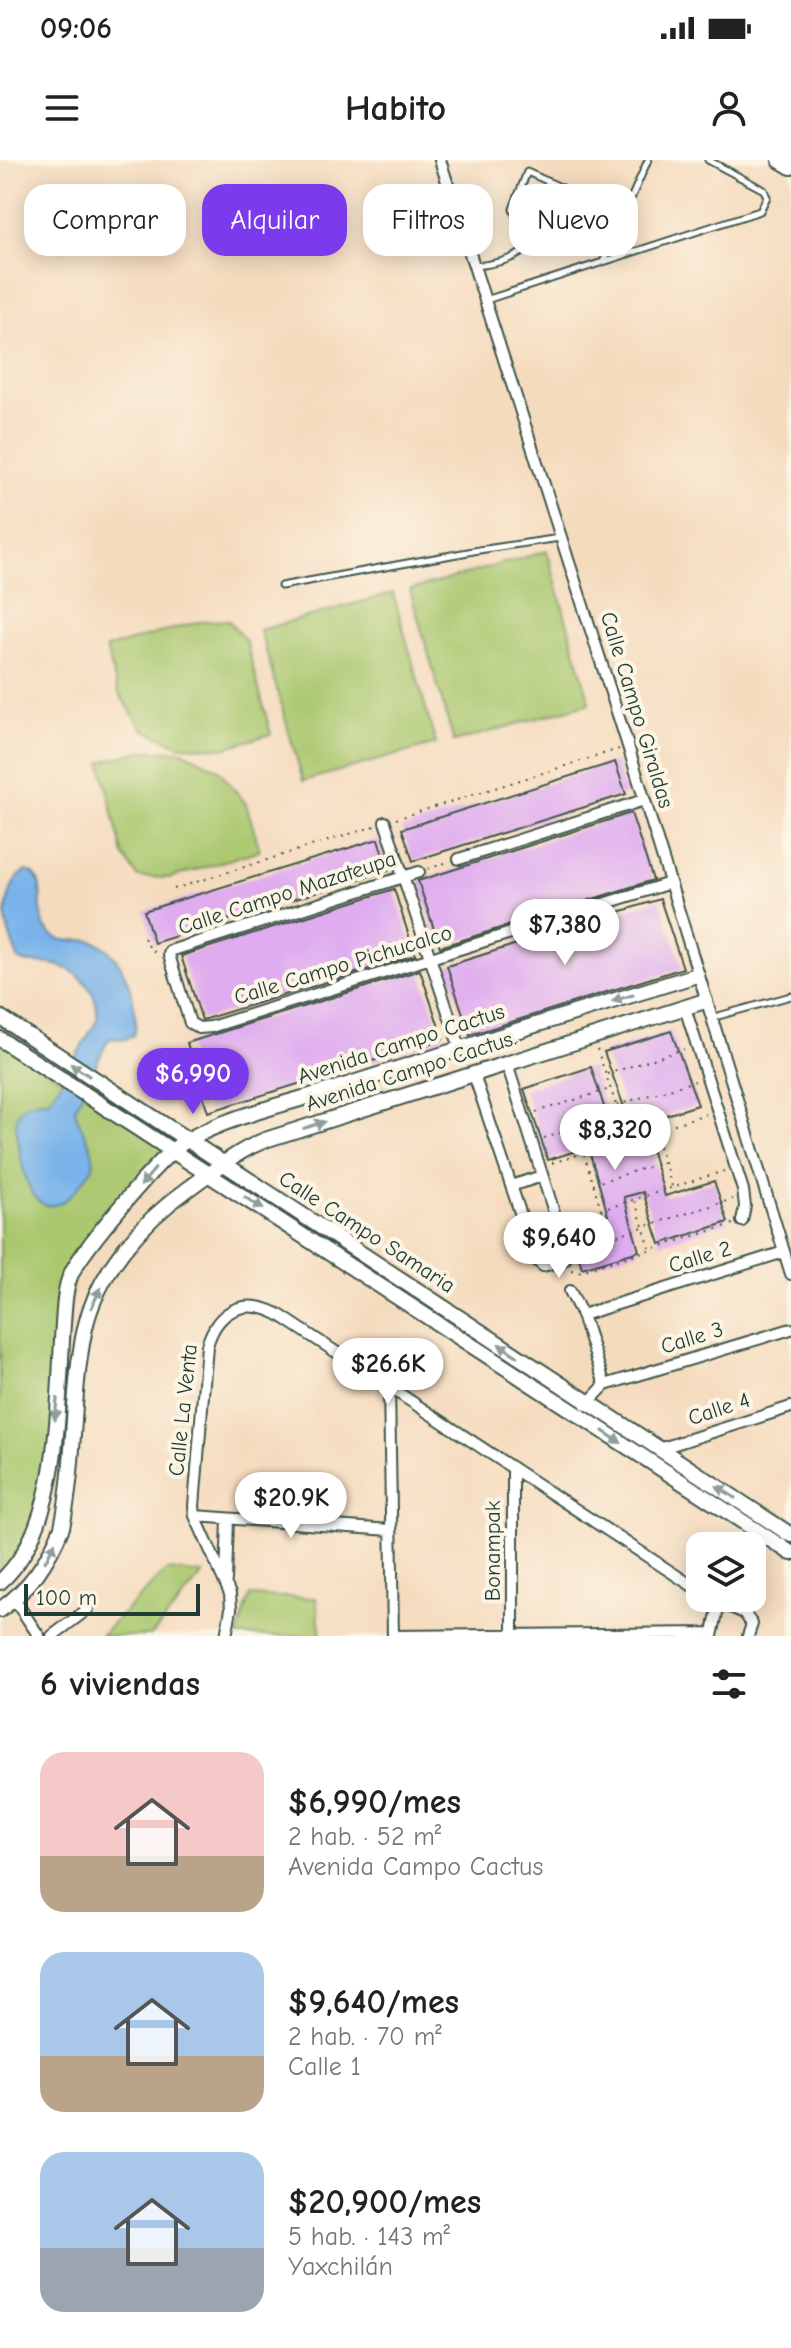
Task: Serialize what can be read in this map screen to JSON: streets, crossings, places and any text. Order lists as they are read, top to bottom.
{
  "streets": {
    "street": [
      "Calle Campo Giraldas",
      "Calle Campo Mazateupa",
      "Calle Campo Pichucalco",
      "Avenida Campo Cactus",
      "Avenida Campo Cactus.",
      "Calle Campo Samaria",
      "Calle 2",
      "Calle 3",
      "Calle 4",
      "Calle La Venta",
      "Bonampak"
    ]
  },
  "crossings": [
    ["Calle Campo Giraldas", "Calle Campo Pichucalco"],
    ["Calle Campo Giraldas", "Avenida Campo Cactus"],
    ["Calle Campo Giraldas", "Avenida Campo Cactus."],
    ["Calle Campo Giraldas", "Calle 2"],
    ["Calle Campo Mazateupa", "Calle Campo Pichucalco"],
    ["Avenida Campo Cactus", "Calle Campo Samaria"],
    ["Avenida Campo Cactus.", "Calle Campo Samaria"],
    ["Calle Campo Samaria", "Calle 4"],
    ["Calle La Venta", "Bonampak"]
  ],
  "one_way": ["Avenida Campo Cactus", "Avenida Campo Cactus."],
  "scale_bar": "100 m",
  "page": {
    "status": "09:06",
    "header": "Habito",
    "chip": [
      "Comprar",
      "Alquilar",
      "Filtros",
      "Nuevo"
    ],
    "price": [
      "$7,380",
      "$6,990",
      "$8,320",
      "$9,640",
      "$26.6K",
      "$20.9K"
    ],
    "scale": "100 m",
    "heading": "6 viviendas",
    "list": [
      {
        "name": "$6,990/mes",
        "note": "2 hab. · 52 m² · Avenida Campo Cactus"
      },
      {
        "name": "$9,640/mes",
        "note": "2 hab. · 70 m² · Calle 1"
      },
      {
        "name": "$20,900/mes",
        "note": "5 hab. · 143 m² · Yaxchilán"
      }
    ]
  }
}
